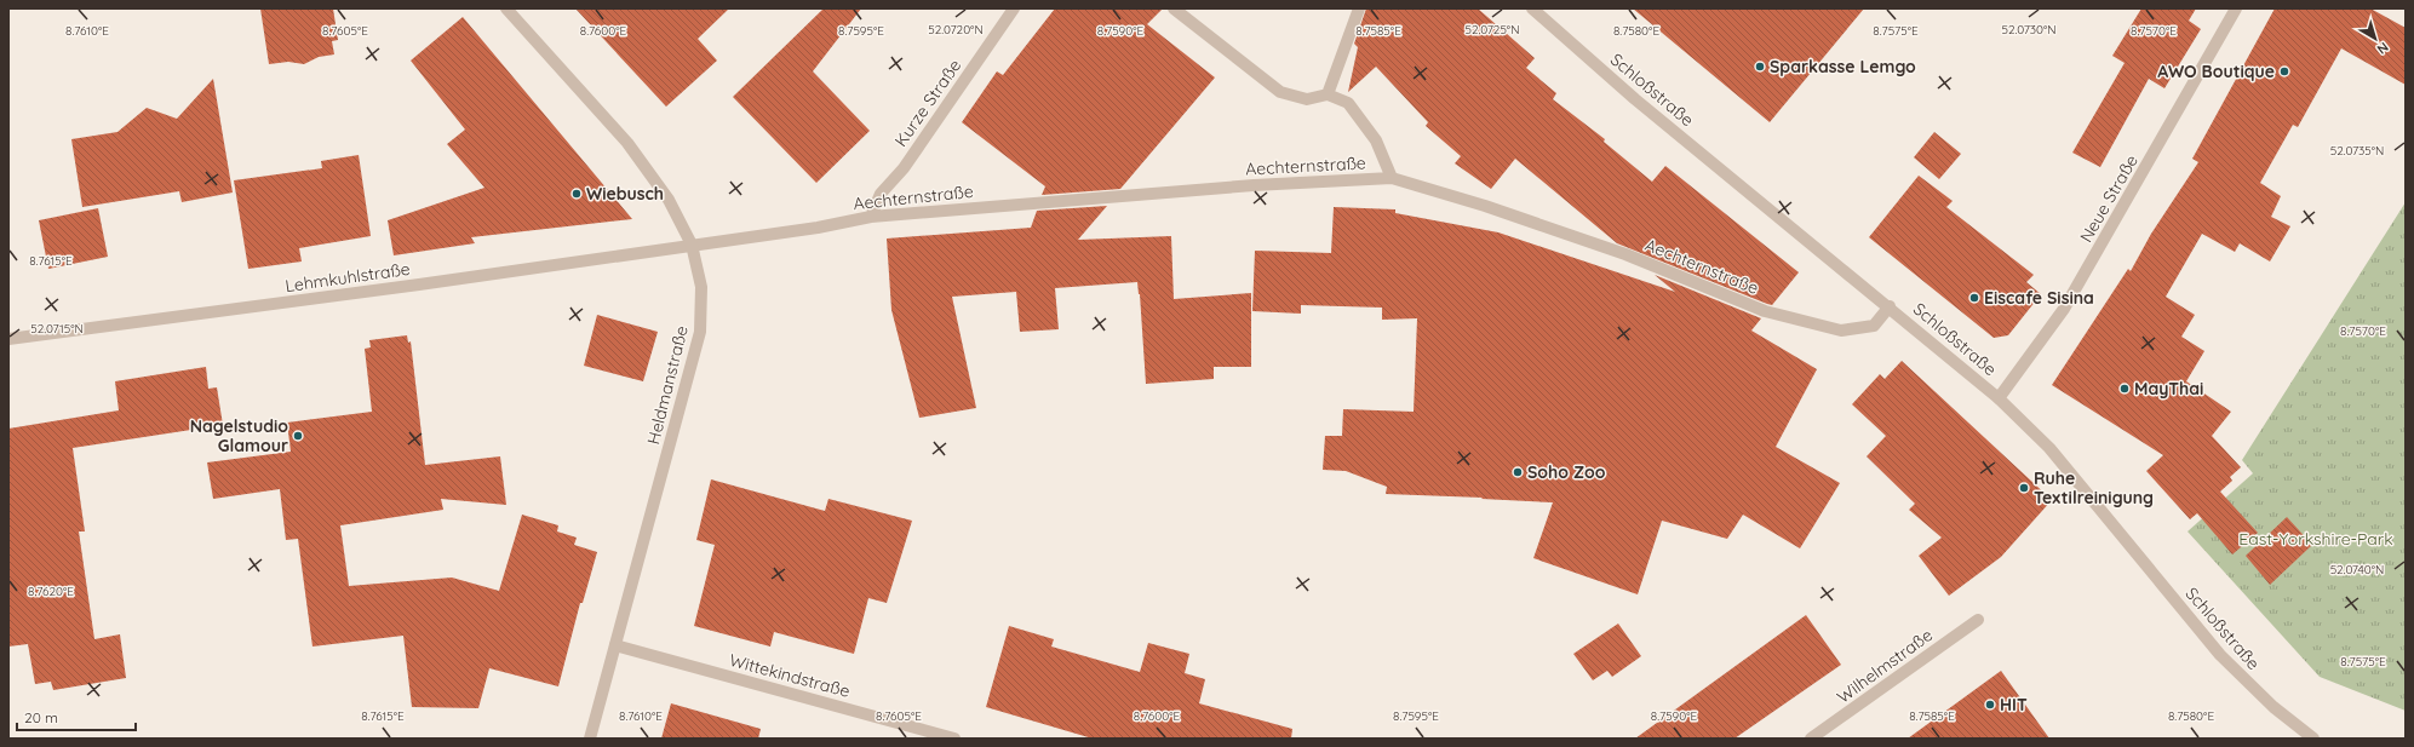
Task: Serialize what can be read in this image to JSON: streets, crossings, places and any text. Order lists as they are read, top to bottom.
{
  "streets": {
    "street": [
      "Schloßstraße",
      "Kurze Straße",
      "Aechternstraße",
      "Neue Straße",
      "Lehmkuhlstraße",
      "Heldmanstraße",
      "Wilhelmstraße",
      "Wittekindstraße"
    ]
  },
  "crossings": [
    ["Schloßstraße", "Aechternstraße"],
    ["Schloßstraße", "Neue Straße"],
    ["Kurze Straße", "Aechternstraße"],
    ["Aechternstraße", "Lehmkuhlstraße"],
    ["Aechternstraße", "Heldmanstraße"],
    ["Lehmkuhlstraße", "Heldmanstraße"],
    ["Heldmanstraße", "Wittekindstraße"]
  ],
  "parks": ["East-Yorkshire-Park"],
  "places": [
    "Sparkasse Lemgo",
    "AWO Boutique",
    "Wiebusch",
    "Eiscafe Sisina",
    "MayThai",
    "Nagelstudio Glamour",
    "Soho Zoo",
    "Ruhe Textilreinigung",
    "HIT"
  ],
  "scale_bar": "20 m",
  "north": "bottom right",
  "coordinates": [
    "52.0720°N",
    "52.0725°N",
    "52.0730°N",
    "8.7610°E",
    "8.7605°E",
    "8.7600°E",
    "8.7595°E",
    "8.7590°E",
    "8.7585°E",
    "8.7580°E",
    "8.7575°E",
    "8.7570°E",
    "52.0735°N",
    "8.7615°E",
    "52.0715°N",
    "52.0740°N",
    "8.7620°E"
  ]
}
